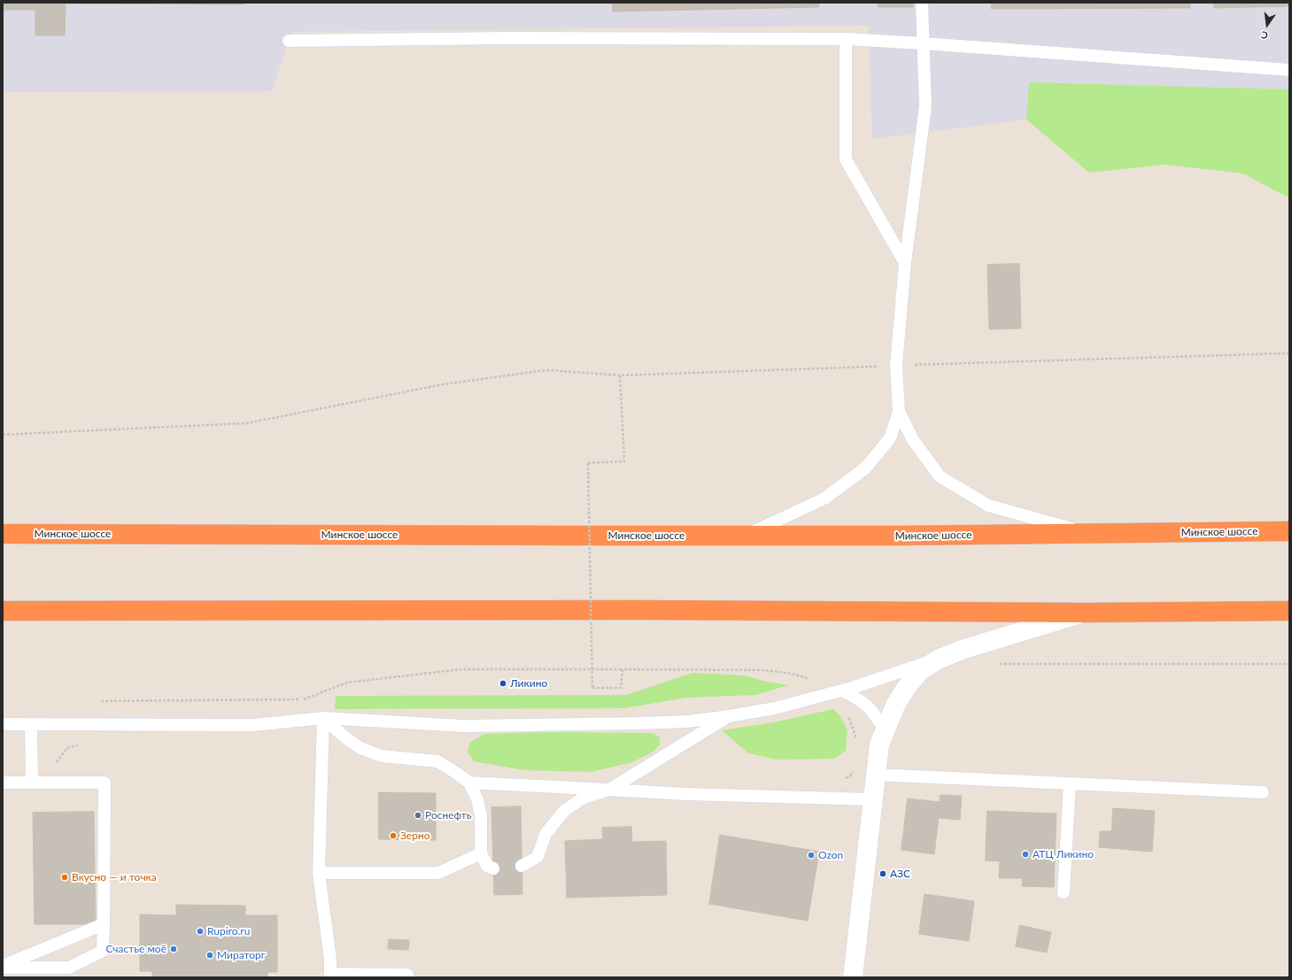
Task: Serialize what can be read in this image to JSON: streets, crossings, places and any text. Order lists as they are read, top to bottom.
{
  "streets": {
    "highway": ["Минское шоссе"]
  },
  "places": [
    "Ликино",
    "Роснефть",
    "Зерно",
    "АТЦ Ликино",
    "Ozon",
    "АЗС",
    "Вкусно — и точка",
    "Rupiro.ru",
    "Счастье моё",
    "Мираторг"
  ],
  "north": "bottom"
}
